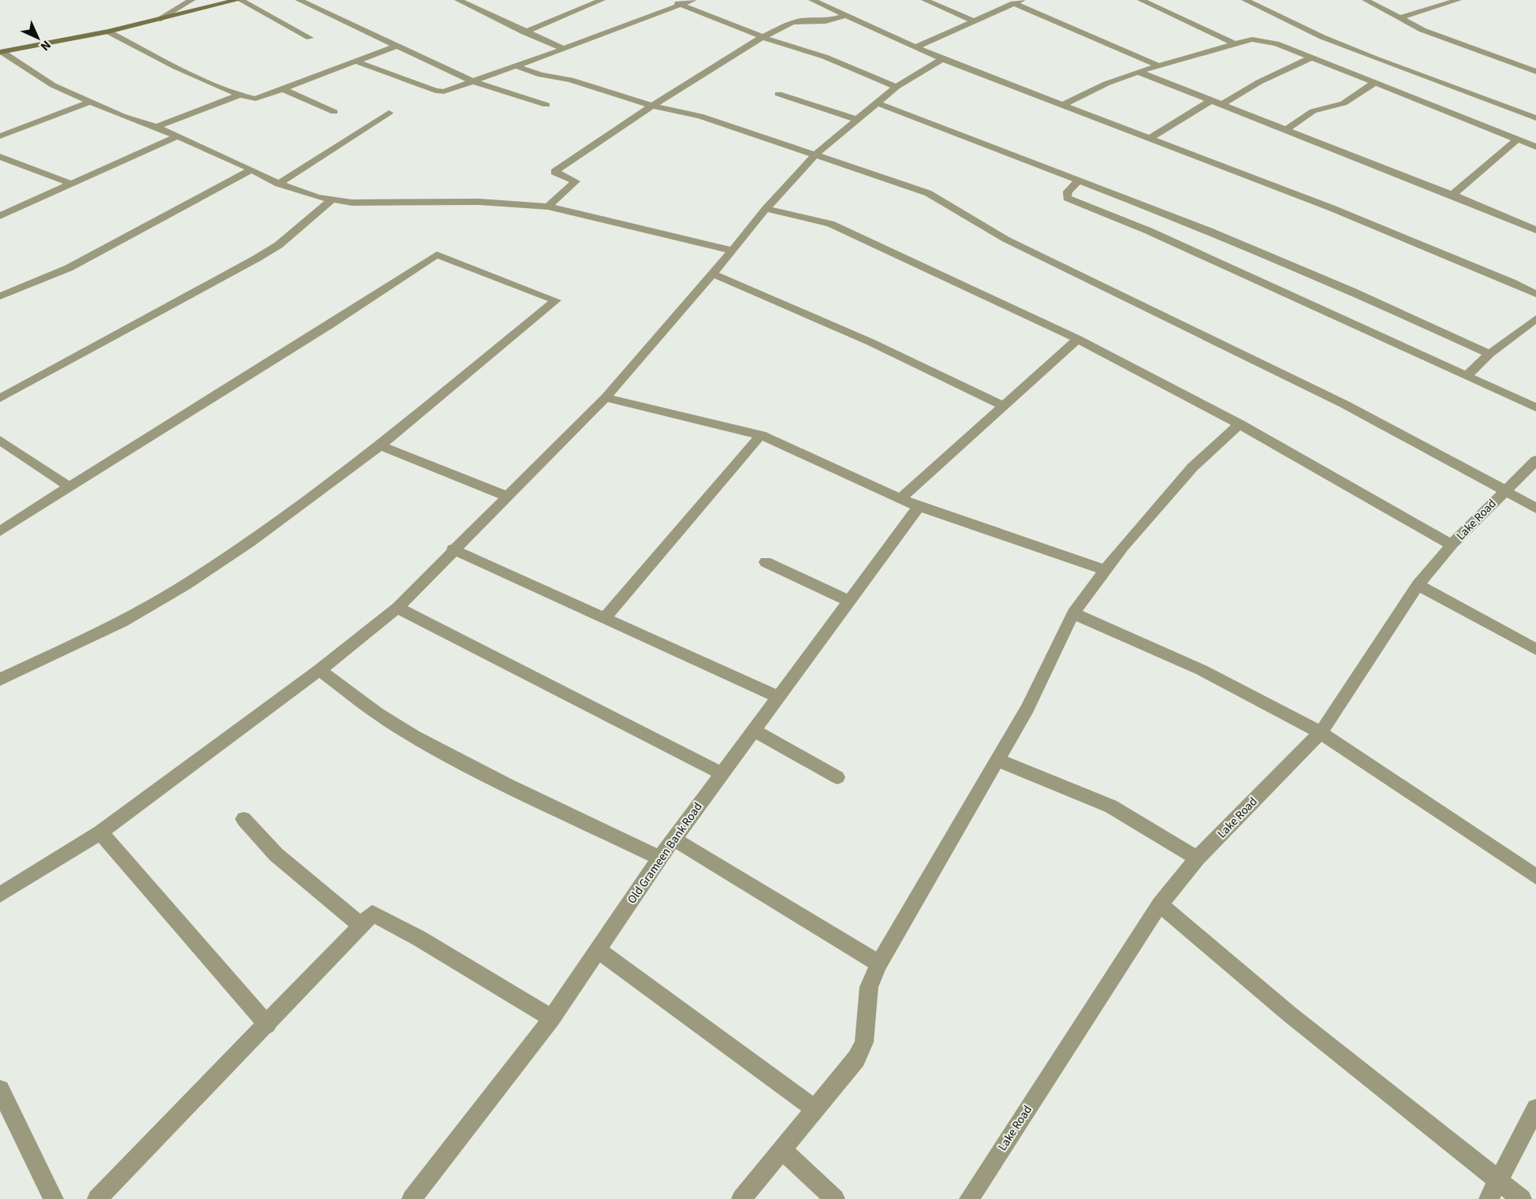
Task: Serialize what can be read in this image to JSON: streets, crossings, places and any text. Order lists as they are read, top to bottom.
{
  "streets": {
    "street": ["Lake Road", "Old Grameen Bank Road"]
  },
  "north": "bottom right"
}
